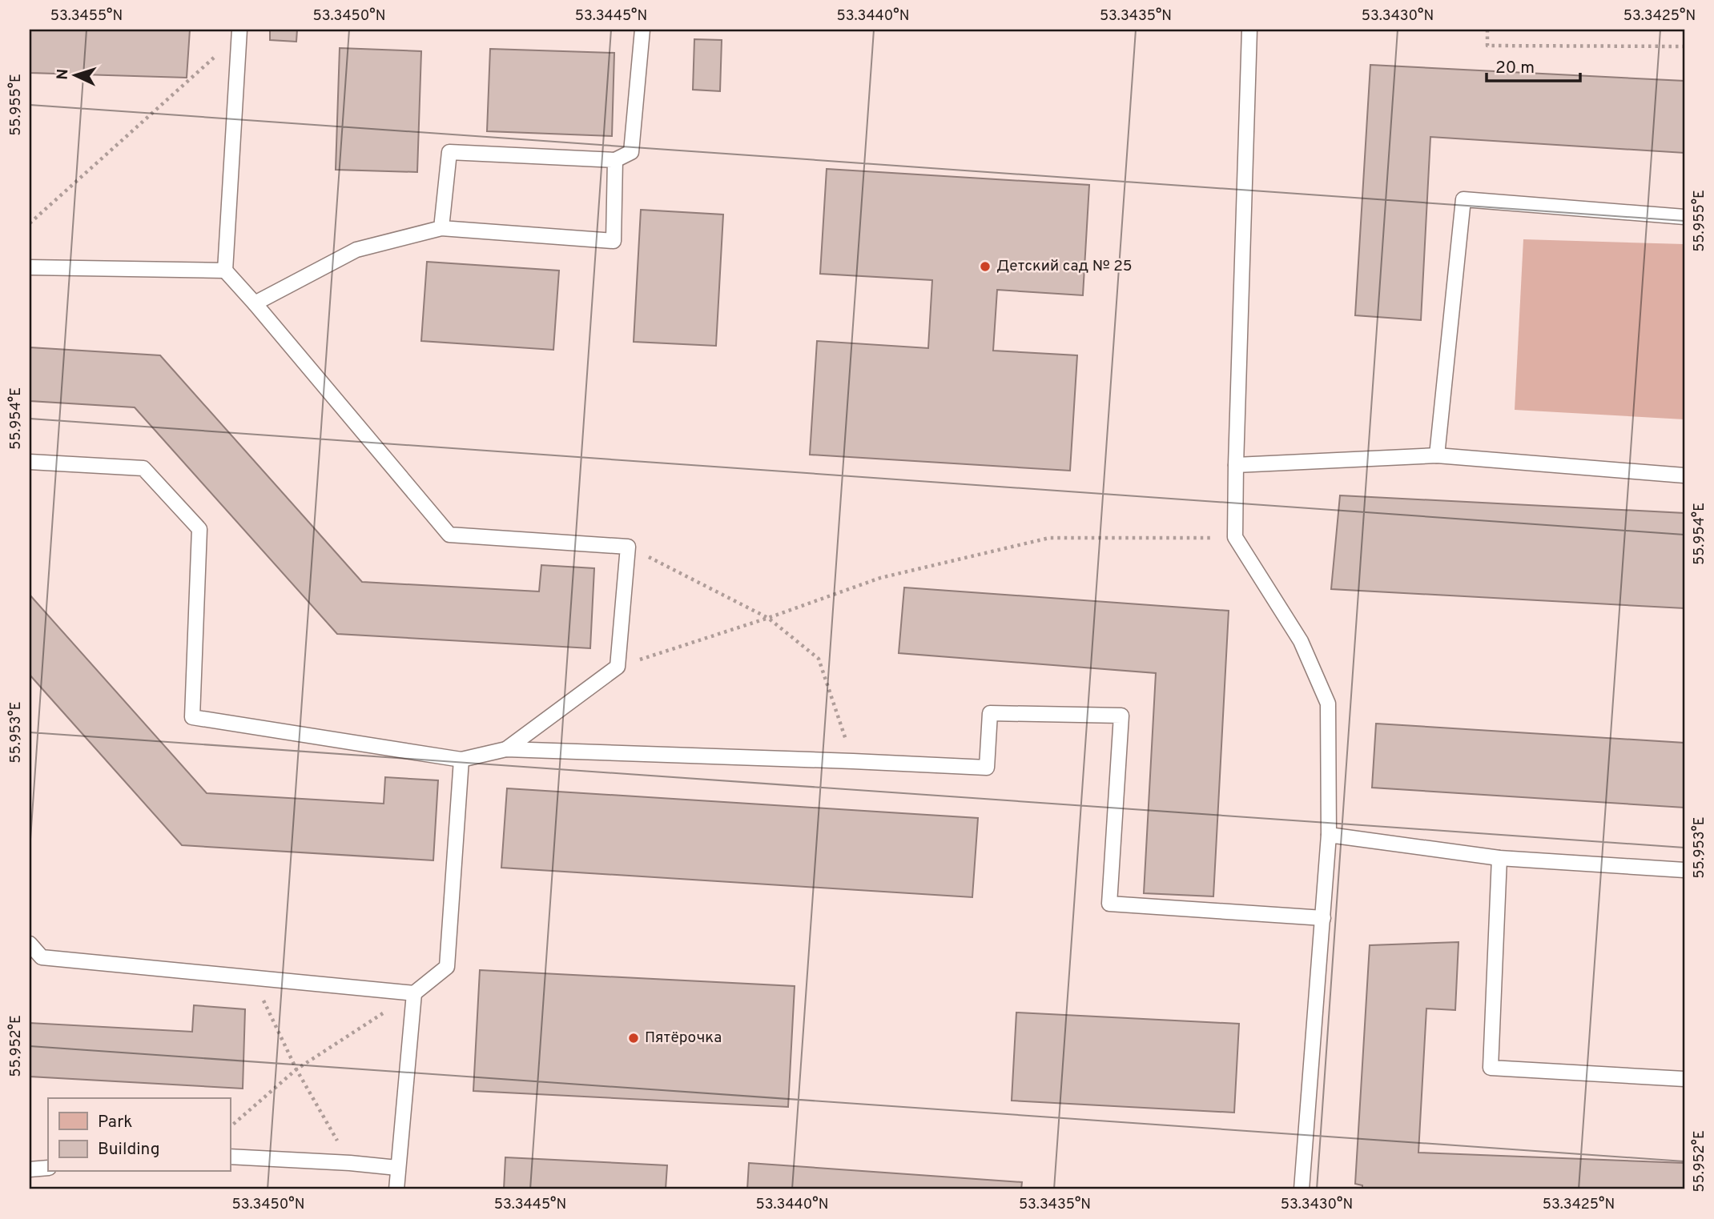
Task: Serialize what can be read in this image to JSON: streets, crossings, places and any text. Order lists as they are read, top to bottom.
{
  "places": ["Детский сад № 25", "Пятёрочка"],
  "legend": ["Park", "Building"],
  "scale_bar": "20 m",
  "north": "left",
  "coordinates": [
    "53.3455°N",
    "53.3450°N",
    "53.3445°N",
    "53.3440°N",
    "53.3435°N",
    "53.3430°N",
    "53.3425°N",
    "55.955°E",
    "55.954°E",
    "55.953°E",
    "55.952°E"
  ]
}
